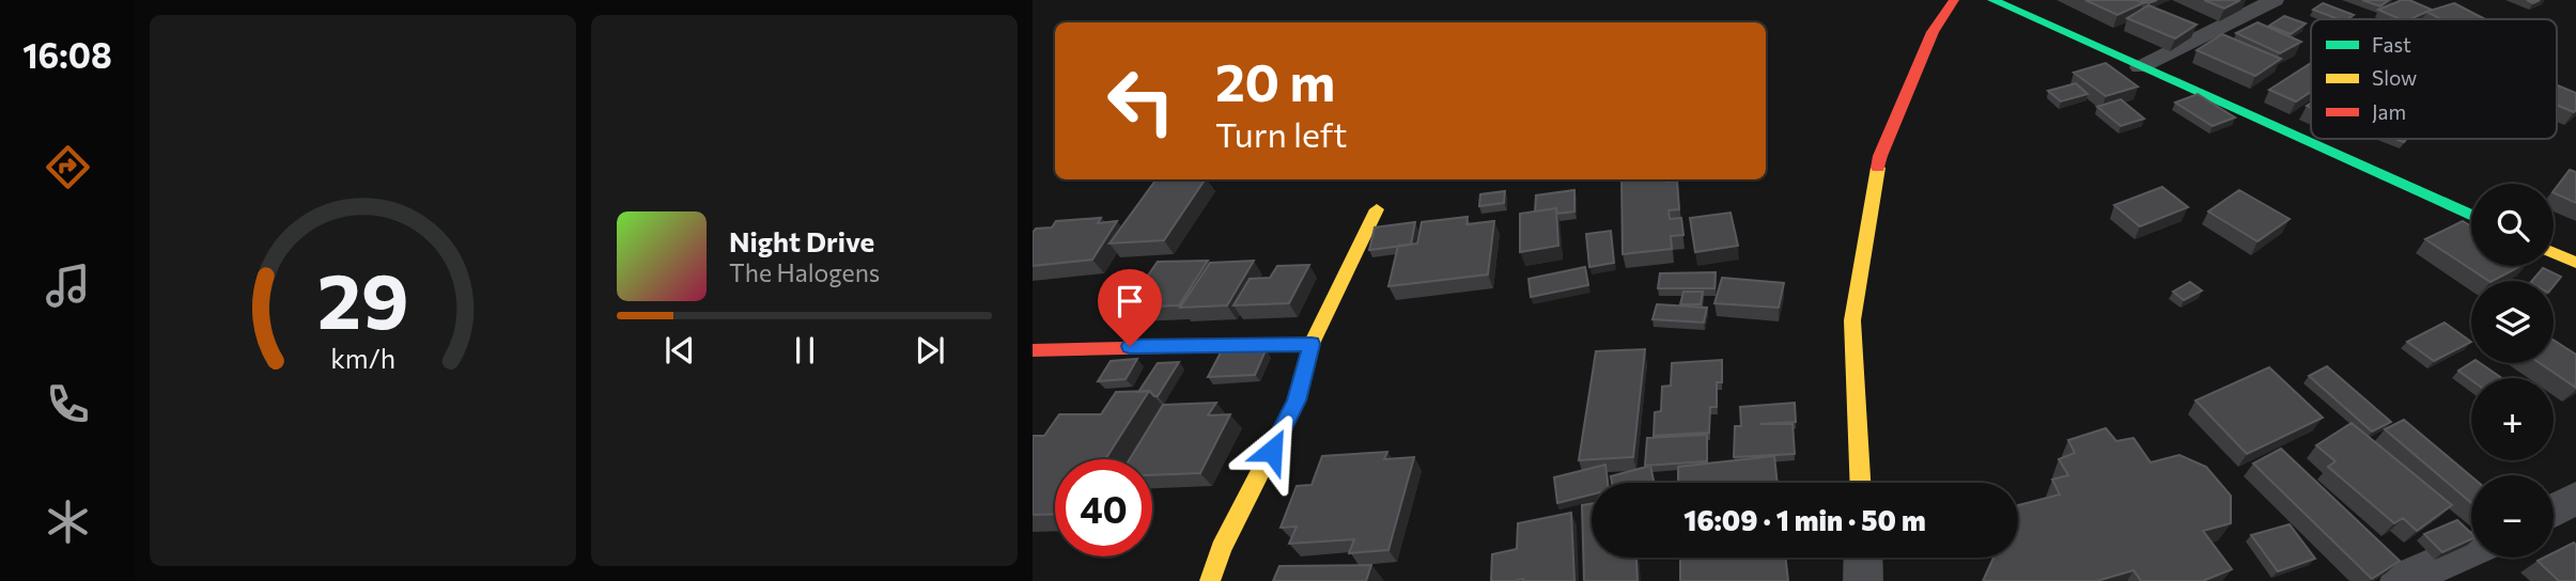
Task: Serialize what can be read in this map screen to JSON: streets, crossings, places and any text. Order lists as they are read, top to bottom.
{
  "legend": ["Fast", "Slow", "Jam"],
  "page": {
    "tabs": "16:08",
    "turn": ["20 m", "Turn left"],
    "map_buttons": ["+", "−"],
    "song": ["Night Drive", "The Halogens"],
    "limit": "40",
    "trip": "16:09 · 1 min · 50 m",
    "gauge": ["29", "km/h"]
  }
}
